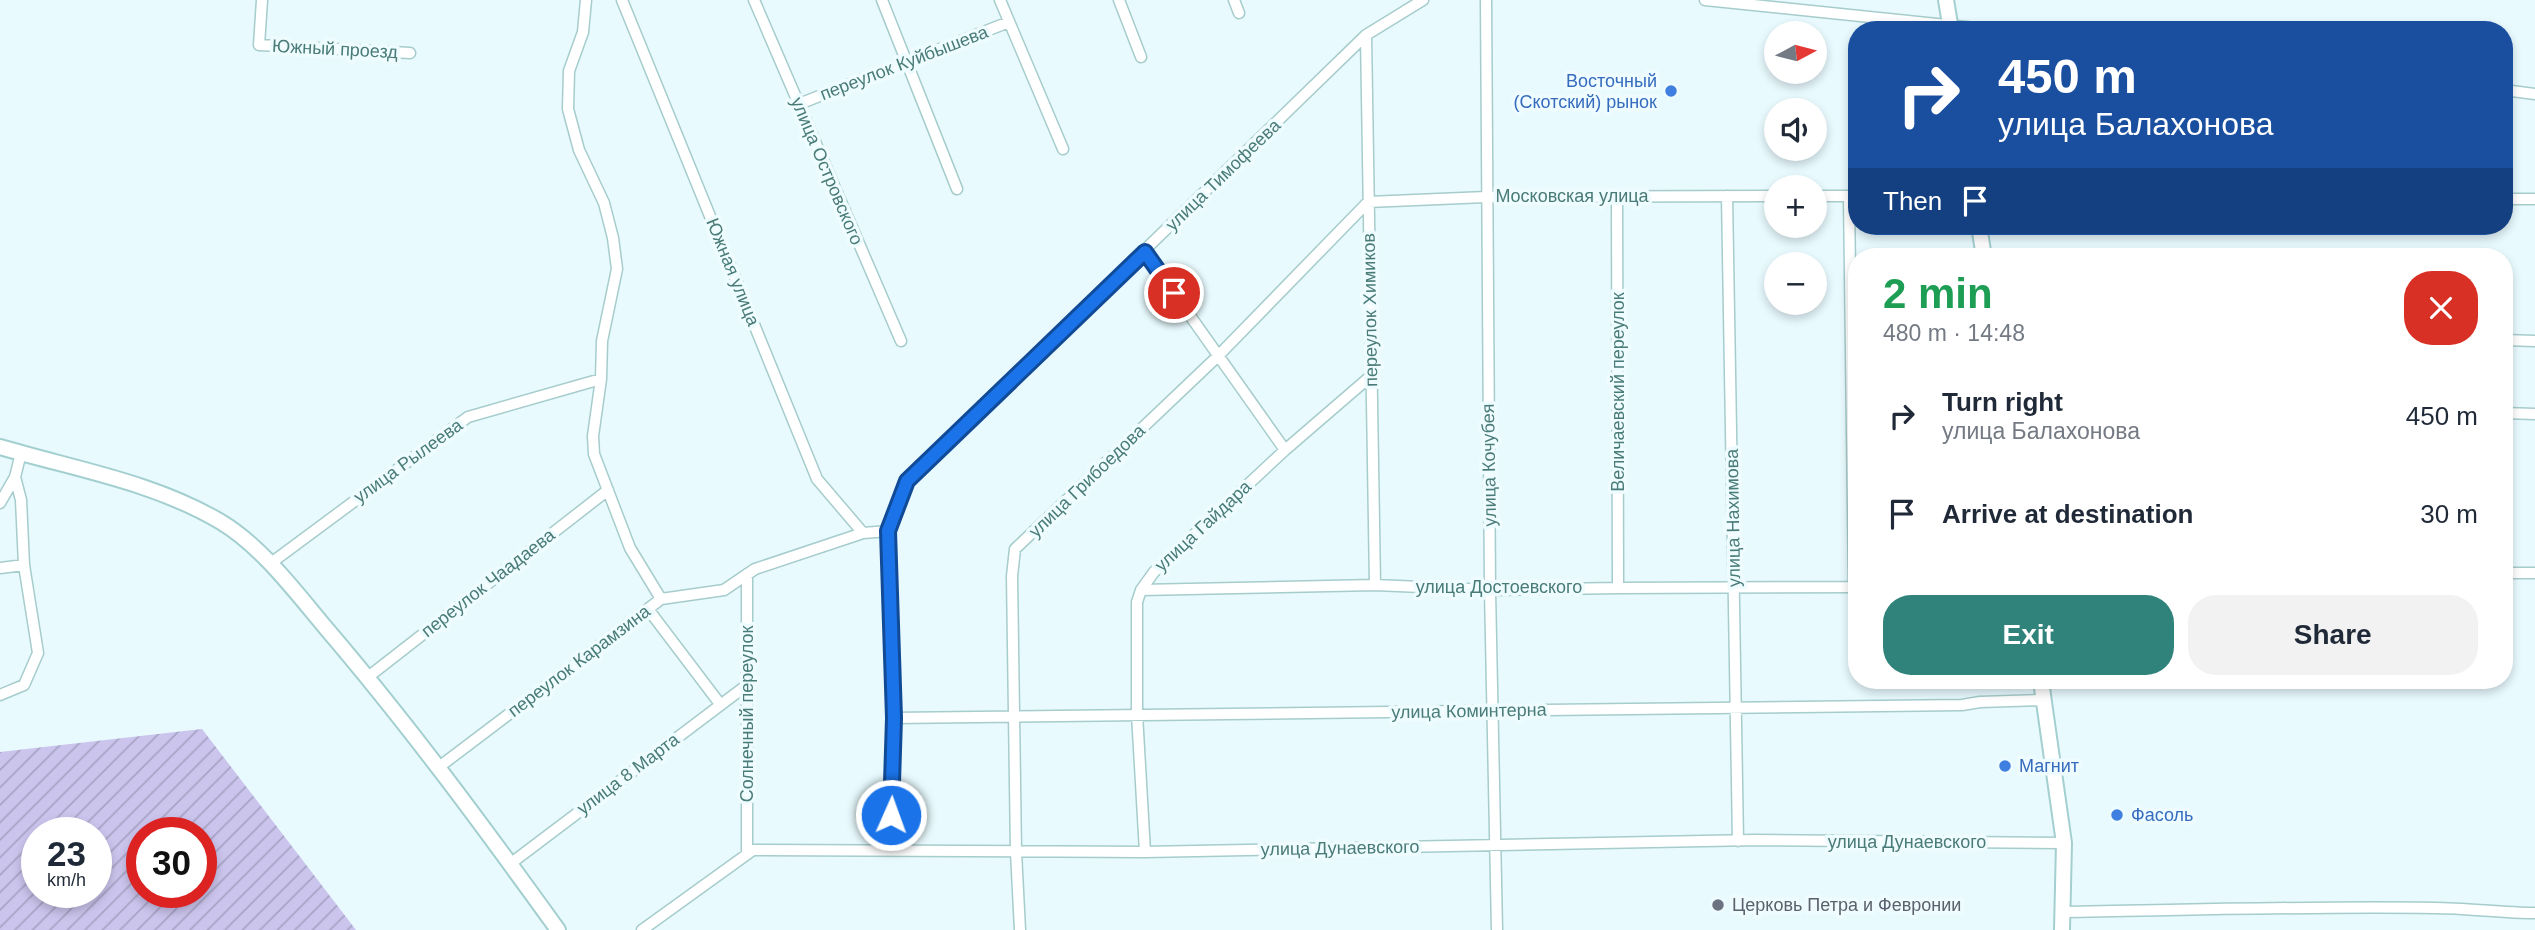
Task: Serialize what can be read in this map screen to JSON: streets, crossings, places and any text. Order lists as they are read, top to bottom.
{
  "streets": {
    "street": [
      "Южный проезд",
      "переулок Куйбышева",
      "улица Островского",
      "улица Тимофеева",
      "Московская улица",
      "Южная улица",
      "переулок Химиков",
      "Величаевский переулок",
      "улица Рылеева",
      "улица Кочубея",
      "улица Грибоедова",
      "улица Нахимова",
      "улица Гайдара",
      "переулок Чаадаева",
      "улица Достоевского",
      "переулок Карамзина",
      "улица Коминтерна",
      "Солнечный переулок",
      "улица 8 Марта",
      "улица Дунаевского"
    ]
  },
  "crossings": [
    ["переулок Куйбышева", "улица Островского"],
    ["улица Тимофеева", "переулок Химиков"],
    ["улица Тимофеева", "переулок Карамзина"],
    ["улица Тимофеева", "улица Коминтерна"],
    ["улица Тимофеева", "улица Дунаевского"],
    ["Московская улица", "переулок Химиков"],
    ["Московская улица", "Величаевский переулок"],
    ["Московская улица", "улица Кочубея"],
    ["Московская улица", "улица Грибоедова"],
    ["Московская улица", "улица Нахимова"],
    ["Южная улица", "переулок Карамзина"],
    ["переулок Химиков", "улица Грибоедова"],
    ["переулок Химиков", "улица Гайдара"],
    ["переулок Химиков", "улица Достоевского"],
    ["Величаевский переулок", "улица Достоевского"],
    ["улица Кочубея", "улица Достоевского"],
    ["улица Кочубея", "улица Коминтерна"],
    ["улица Кочубея", "улица Дунаевского"],
    ["улица Грибоедова", "улица Коминтерна"],
    ["улица Грибоедова", "улица Дунаевского"],
    ["улица Нахимова", "улица Достоевского"],
    ["улица Нахимова", "улица Коминтерна"],
    ["улица Нахимова", "улица Дунаевского"],
    ["улица Гайдара", "улица Достоевского"],
    ["переулок Карамзина", "Солнечный переулок"],
    ["Солнечный переулок", "улица 8 Марта"],
    ["Солнечный переулок", "улица Дунаевского"]
  ],
  "places": [
    "Восточный (Скотский) рынок",
    "Магнит",
    "Фасоль",
    "Церковь Петра и Февронии"
  ],
  "north": "right",
  "page": {
    "map_buttons": ["+", "−"],
    "turn": ["450 m", "улица Балахонова"],
    "then": "Then",
    "heading": ["2 min", "480 m · 14:48"],
    "list": [
      {
        "name": "Turn right",
        "note": "улица Балахонова",
        "value": "450 m"
      },
      {
        "name": "Arrive at destination",
        "value": "30 m"
      }
    ],
    "buttons": ["Exit", "Share"],
    "speed": "23 km/h",
    "limit": "30"
  }
}
